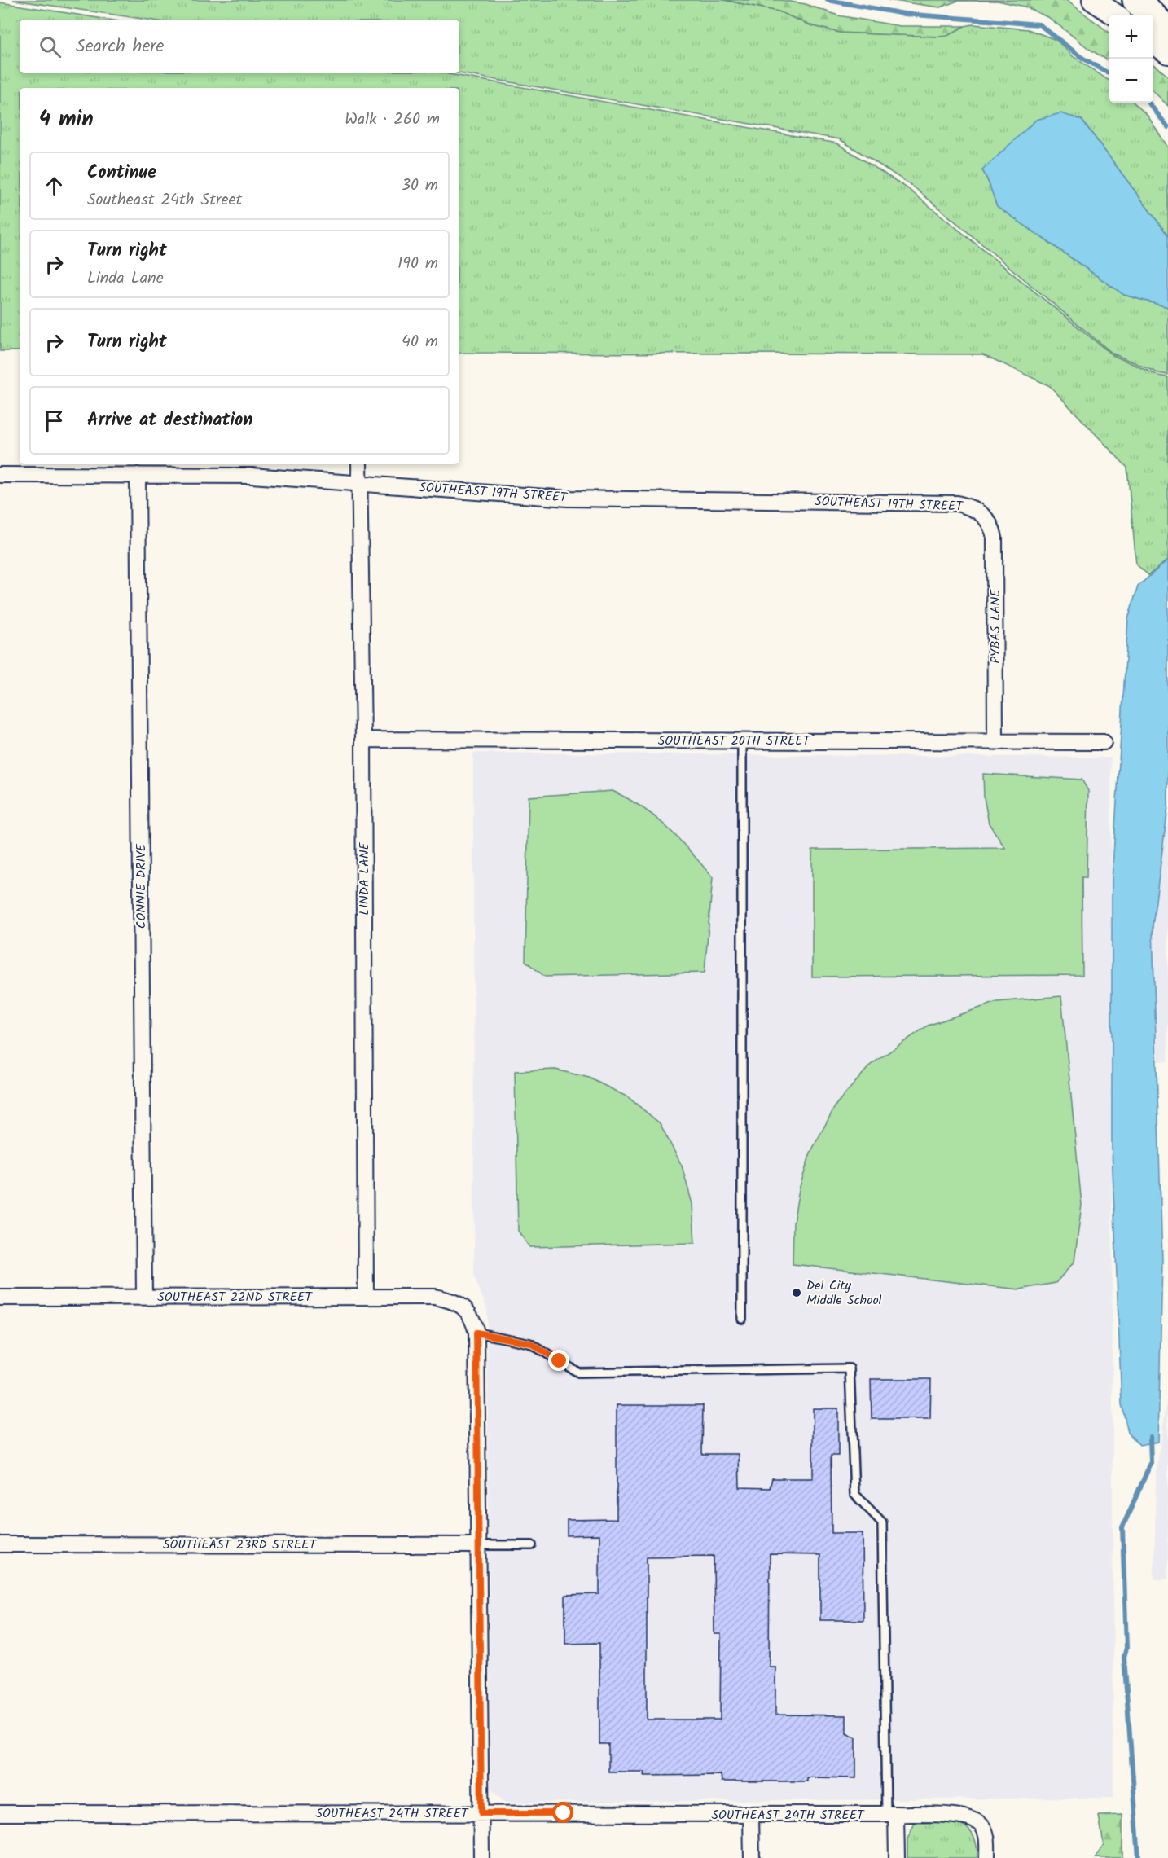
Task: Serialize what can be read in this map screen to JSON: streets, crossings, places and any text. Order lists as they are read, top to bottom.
{
  "streets": {
    "street": [
      "SOUTHEAST 19TH STREET",
      "PYBAS LANE",
      "SOUTHEAST 20TH STREET",
      "LINDA LANE",
      "CONNIE DRIVE",
      "SOUTHEAST 22ND STREET",
      "SOUTHEAST 23RD STREET",
      "SOUTHEAST 24TH STREET"
    ]
  },
  "crossings": [
    ["SOUTHEAST 19TH STREET", "PYBAS LANE"],
    ["SOUTHEAST 19TH STREET", "LINDA LANE"],
    ["SOUTHEAST 19TH STREET", "CONNIE DRIVE"],
    ["PYBAS LANE", "SOUTHEAST 20TH STREET"],
    ["SOUTHEAST 20TH STREET", "LINDA LANE"],
    ["LINDA LANE", "SOUTHEAST 22ND STREET"],
    ["CONNIE DRIVE", "SOUTHEAST 22ND STREET"]
  ],
  "places": ["Del City Middle School"],
  "page": {
    "map_buttons": ["+", "−"],
    "search": "Search here",
    "heading": ["4 min", "Walk · 260 m"],
    "list": [
      ["Continue", "Southeast 24th Street", "30 m"],
      ["Turn right", "Linda Lane", "190 m"],
      ["Turn right", "40 m"],
      "Arrive at destination"
    ]
  }
}
